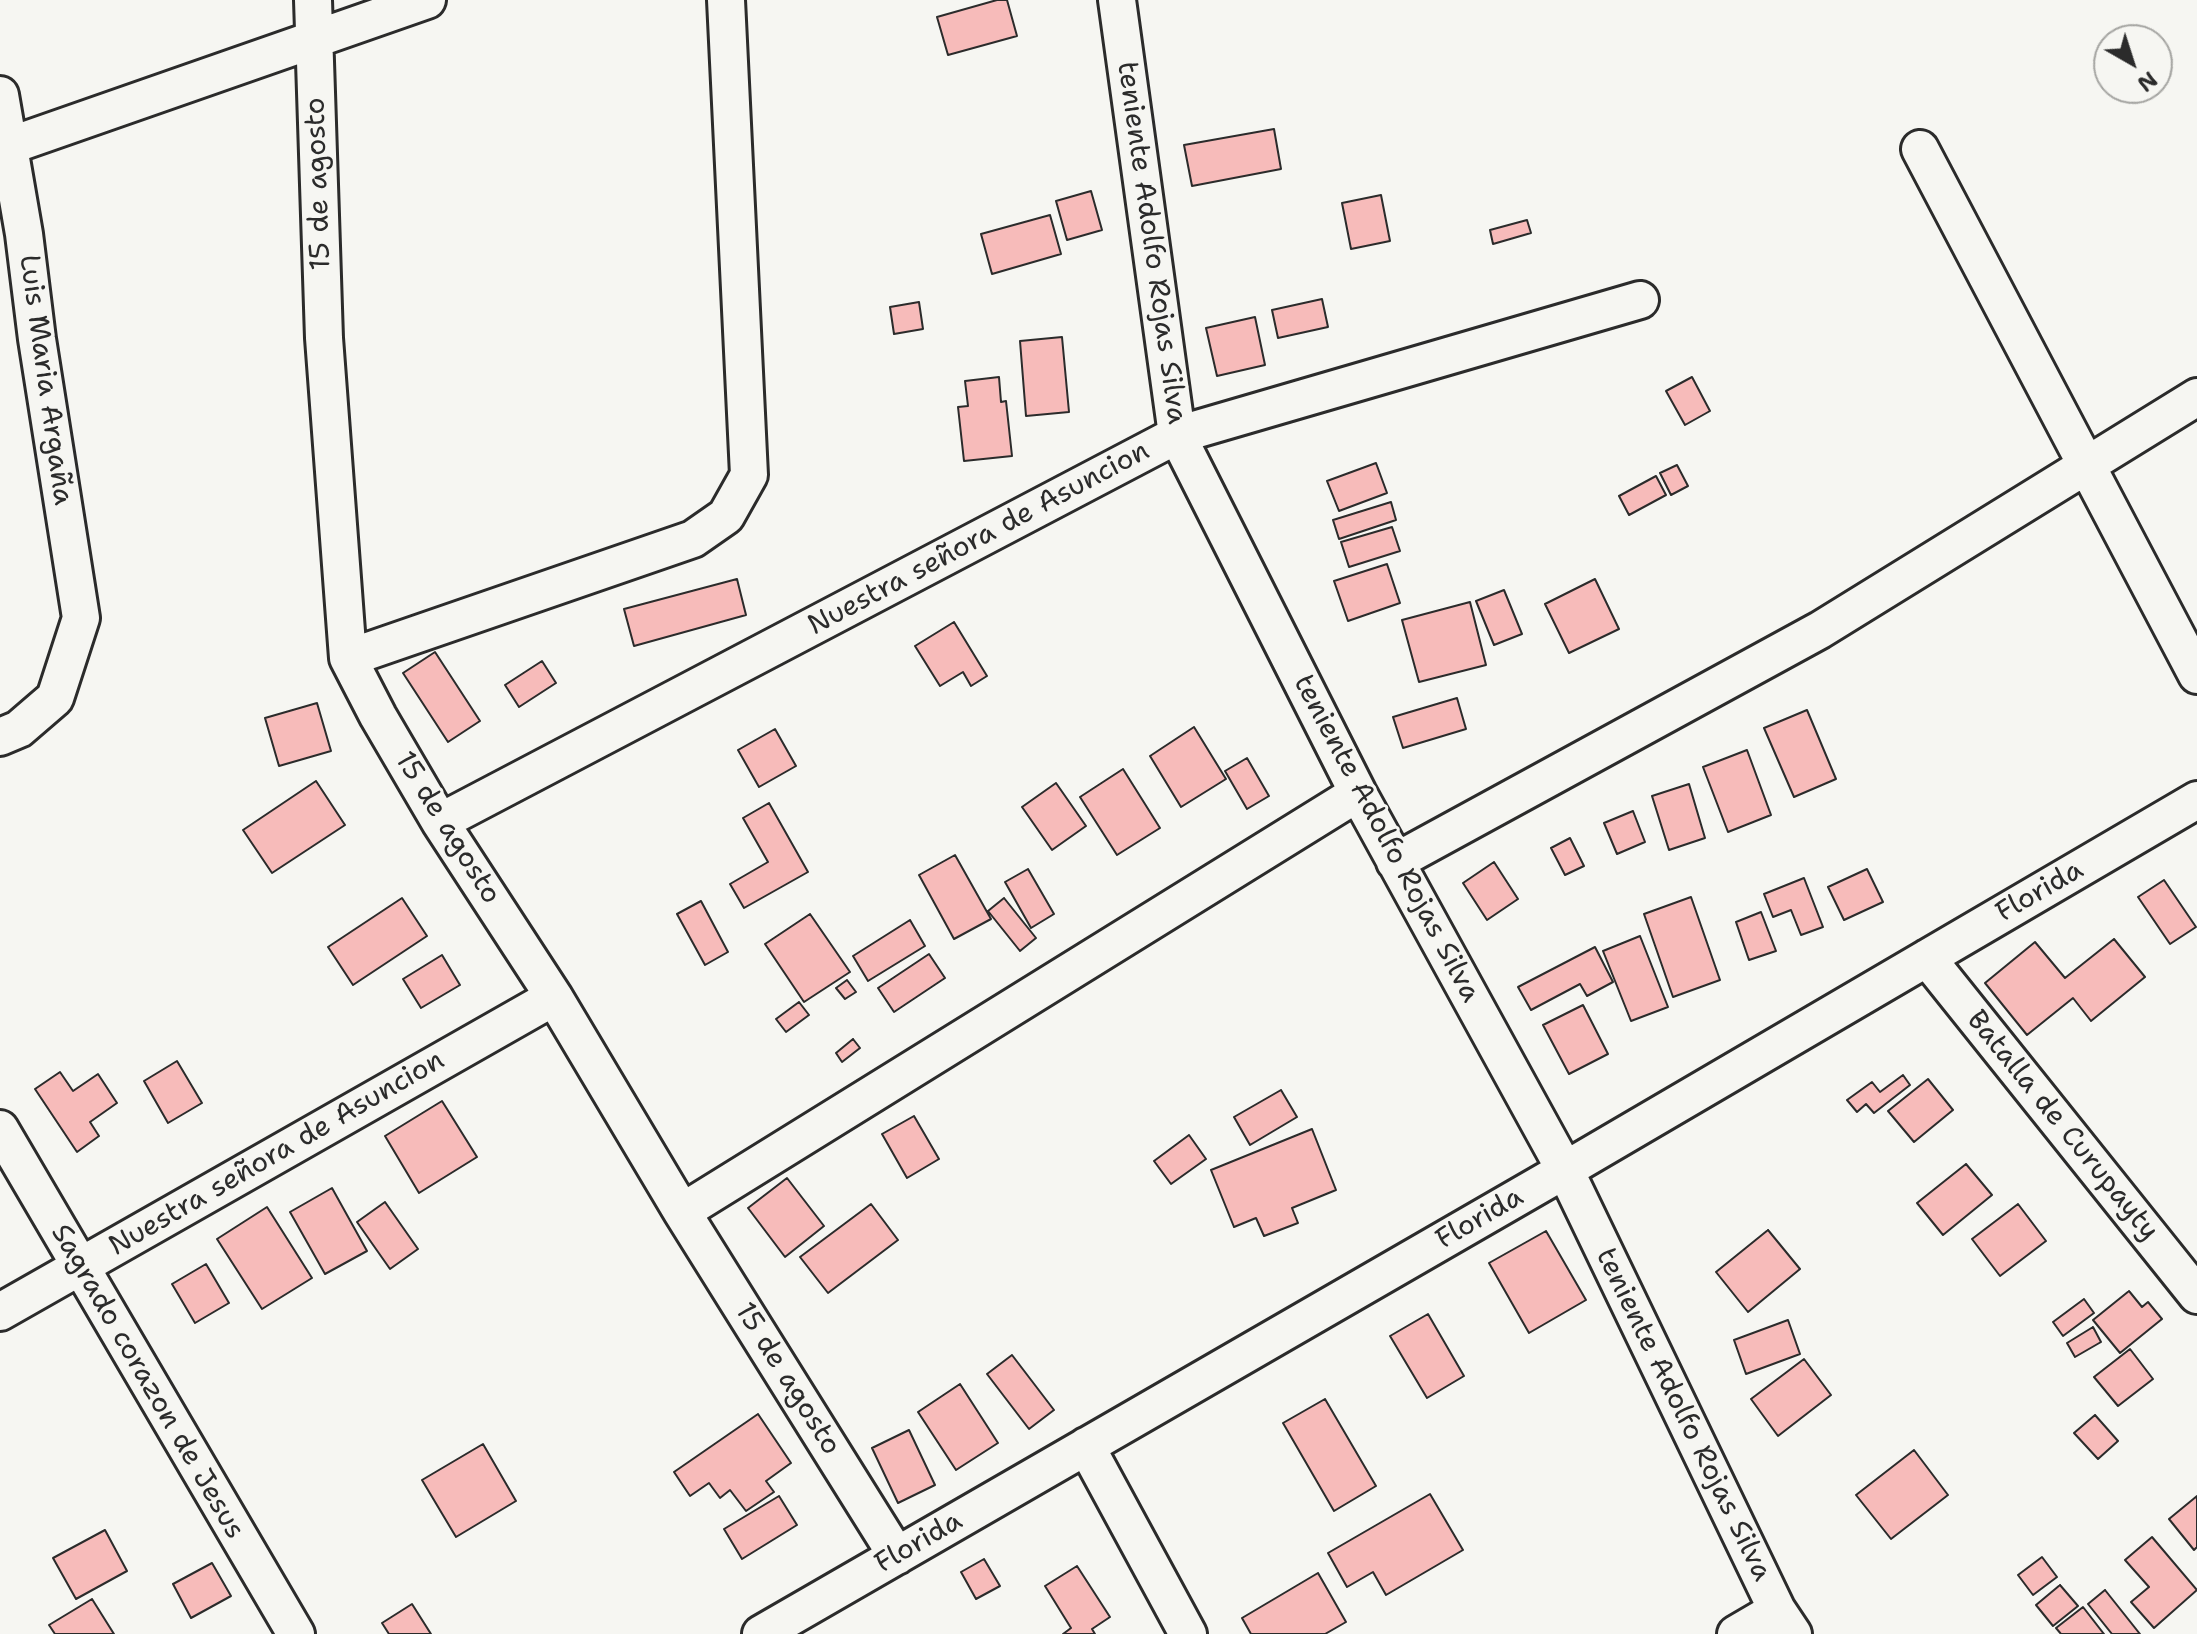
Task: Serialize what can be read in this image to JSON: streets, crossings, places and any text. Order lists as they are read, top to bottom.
{
  "streets": {
    "street": [
      "15 de agosto",
      "teniente Adolfo Rojas Silva",
      "Luis Maria Argaña",
      "Nuestra señora de Asuncion",
      "Florida",
      "Batalla de Curupayty",
      "Sagrado corazon de Jesus"
    ]
  },
  "crossings": [
    ["15 de agosto", "Nuestra señora de Asuncion"],
    ["15 de agosto", "Florida"],
    ["teniente Adolfo Rojas Silva", "Nuestra señora de Asuncion"],
    ["teniente Adolfo Rojas Silva", "Florida"],
    ["Nuestra señora de Asuncion", "Sagrado corazon de Jesus"],
    ["Florida", "Batalla de Curupayty"]
  ],
  "north": "bottom right"
}
